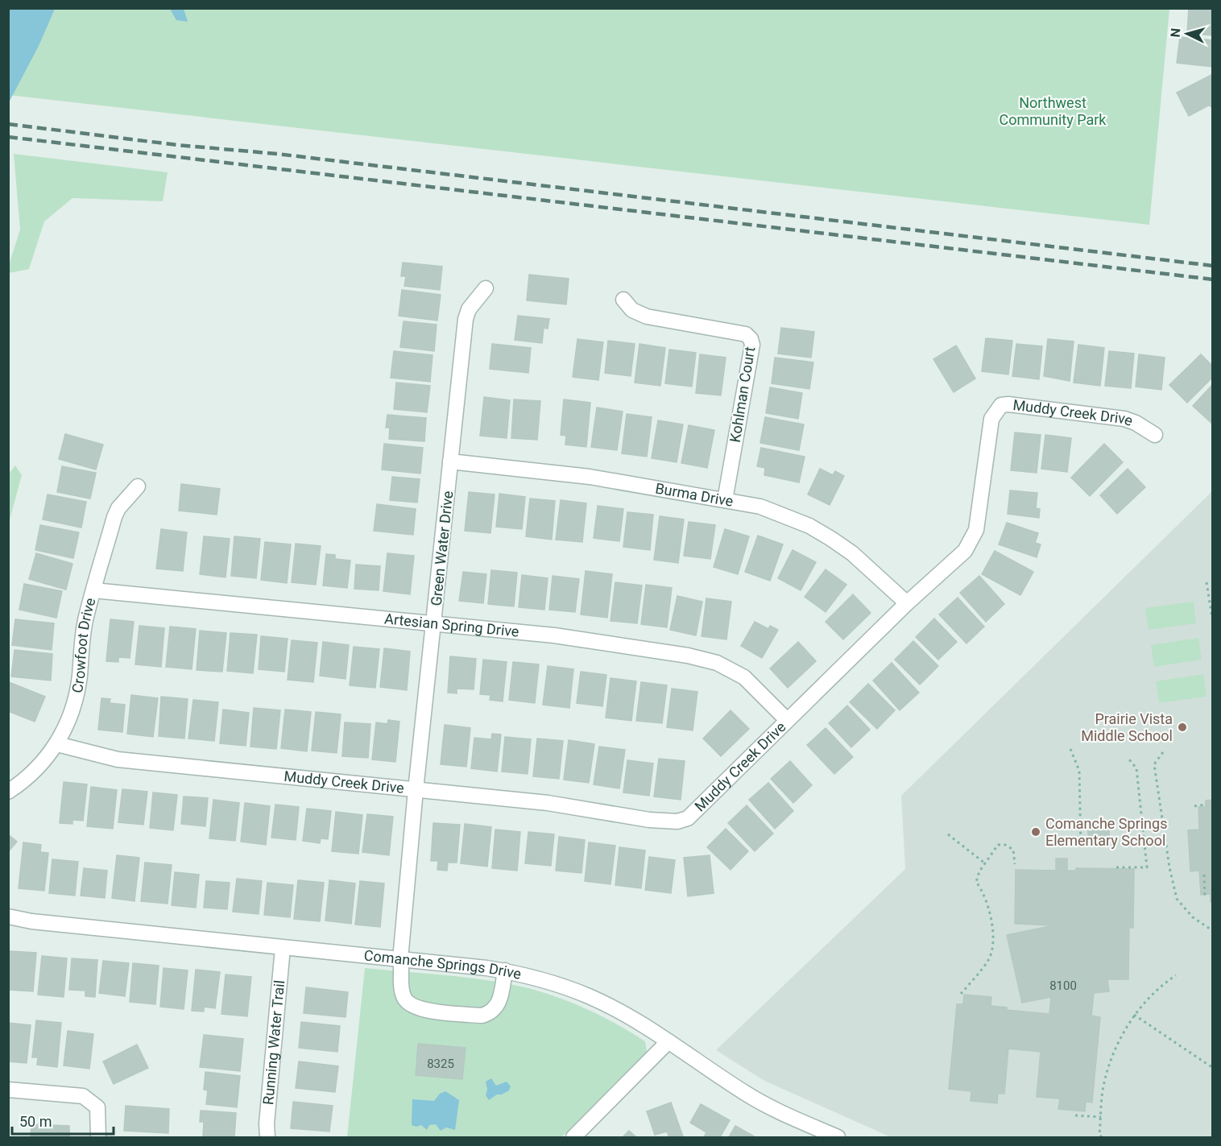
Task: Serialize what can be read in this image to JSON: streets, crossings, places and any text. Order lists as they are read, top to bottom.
{
  "streets": {
    "street": [
      "Kohlman Court",
      "Muddy Creek Drive",
      "Burma Drive",
      "Green Water Drive",
      "Artesian Spring Drive",
      "Crowfoot Drive",
      "Comanche Springs Drive",
      "Running Water Trail"
    ]
  },
  "crossings": [
    ["Kohlman Court", "Burma Drive"],
    ["Muddy Creek Drive", "Burma Drive"],
    ["Muddy Creek Drive", "Green Water Drive"],
    ["Muddy Creek Drive", "Artesian Spring Drive"],
    ["Muddy Creek Drive", "Crowfoot Drive"],
    ["Burma Drive", "Green Water Drive"],
    ["Green Water Drive", "Artesian Spring Drive"],
    ["Green Water Drive", "Comanche Springs Drive"],
    ["Artesian Spring Drive", "Crowfoot Drive"],
    ["Comanche Springs Drive", "Running Water Trail"]
  ],
  "parks": ["Northwest Community Park"],
  "places": ["Prairie Vista Middle School", "Comanche Springs Elementary School"],
  "house_numbers": ["8100", "8325"],
  "scale_bar": "50 m",
  "north": "left"
}
